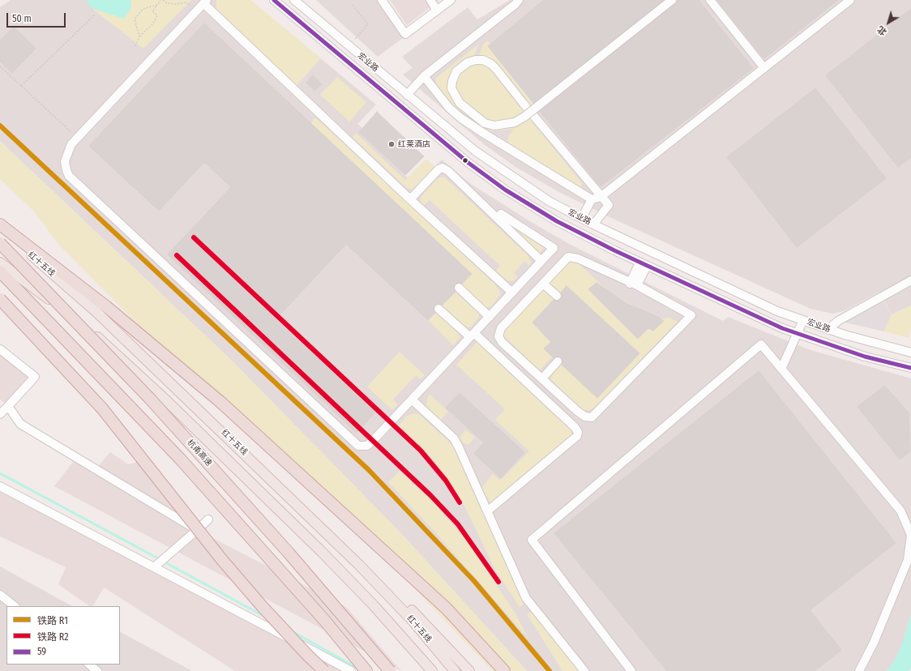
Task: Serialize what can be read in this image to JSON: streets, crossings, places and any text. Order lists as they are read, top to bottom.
{
  "streets": {
    "highway": ["杭甬高速"],
    "main road": ["红十五线"],
    "street": ["宏业路"]
  },
  "places": ["红莱酒店"],
  "lines": ["transit line 59", "rail line R1", "rail line R2"],
  "legend": ["铁路 R1", "铁路 R2", "59"],
  "scale_bar": "50 m",
  "north": "bottom left"
}
